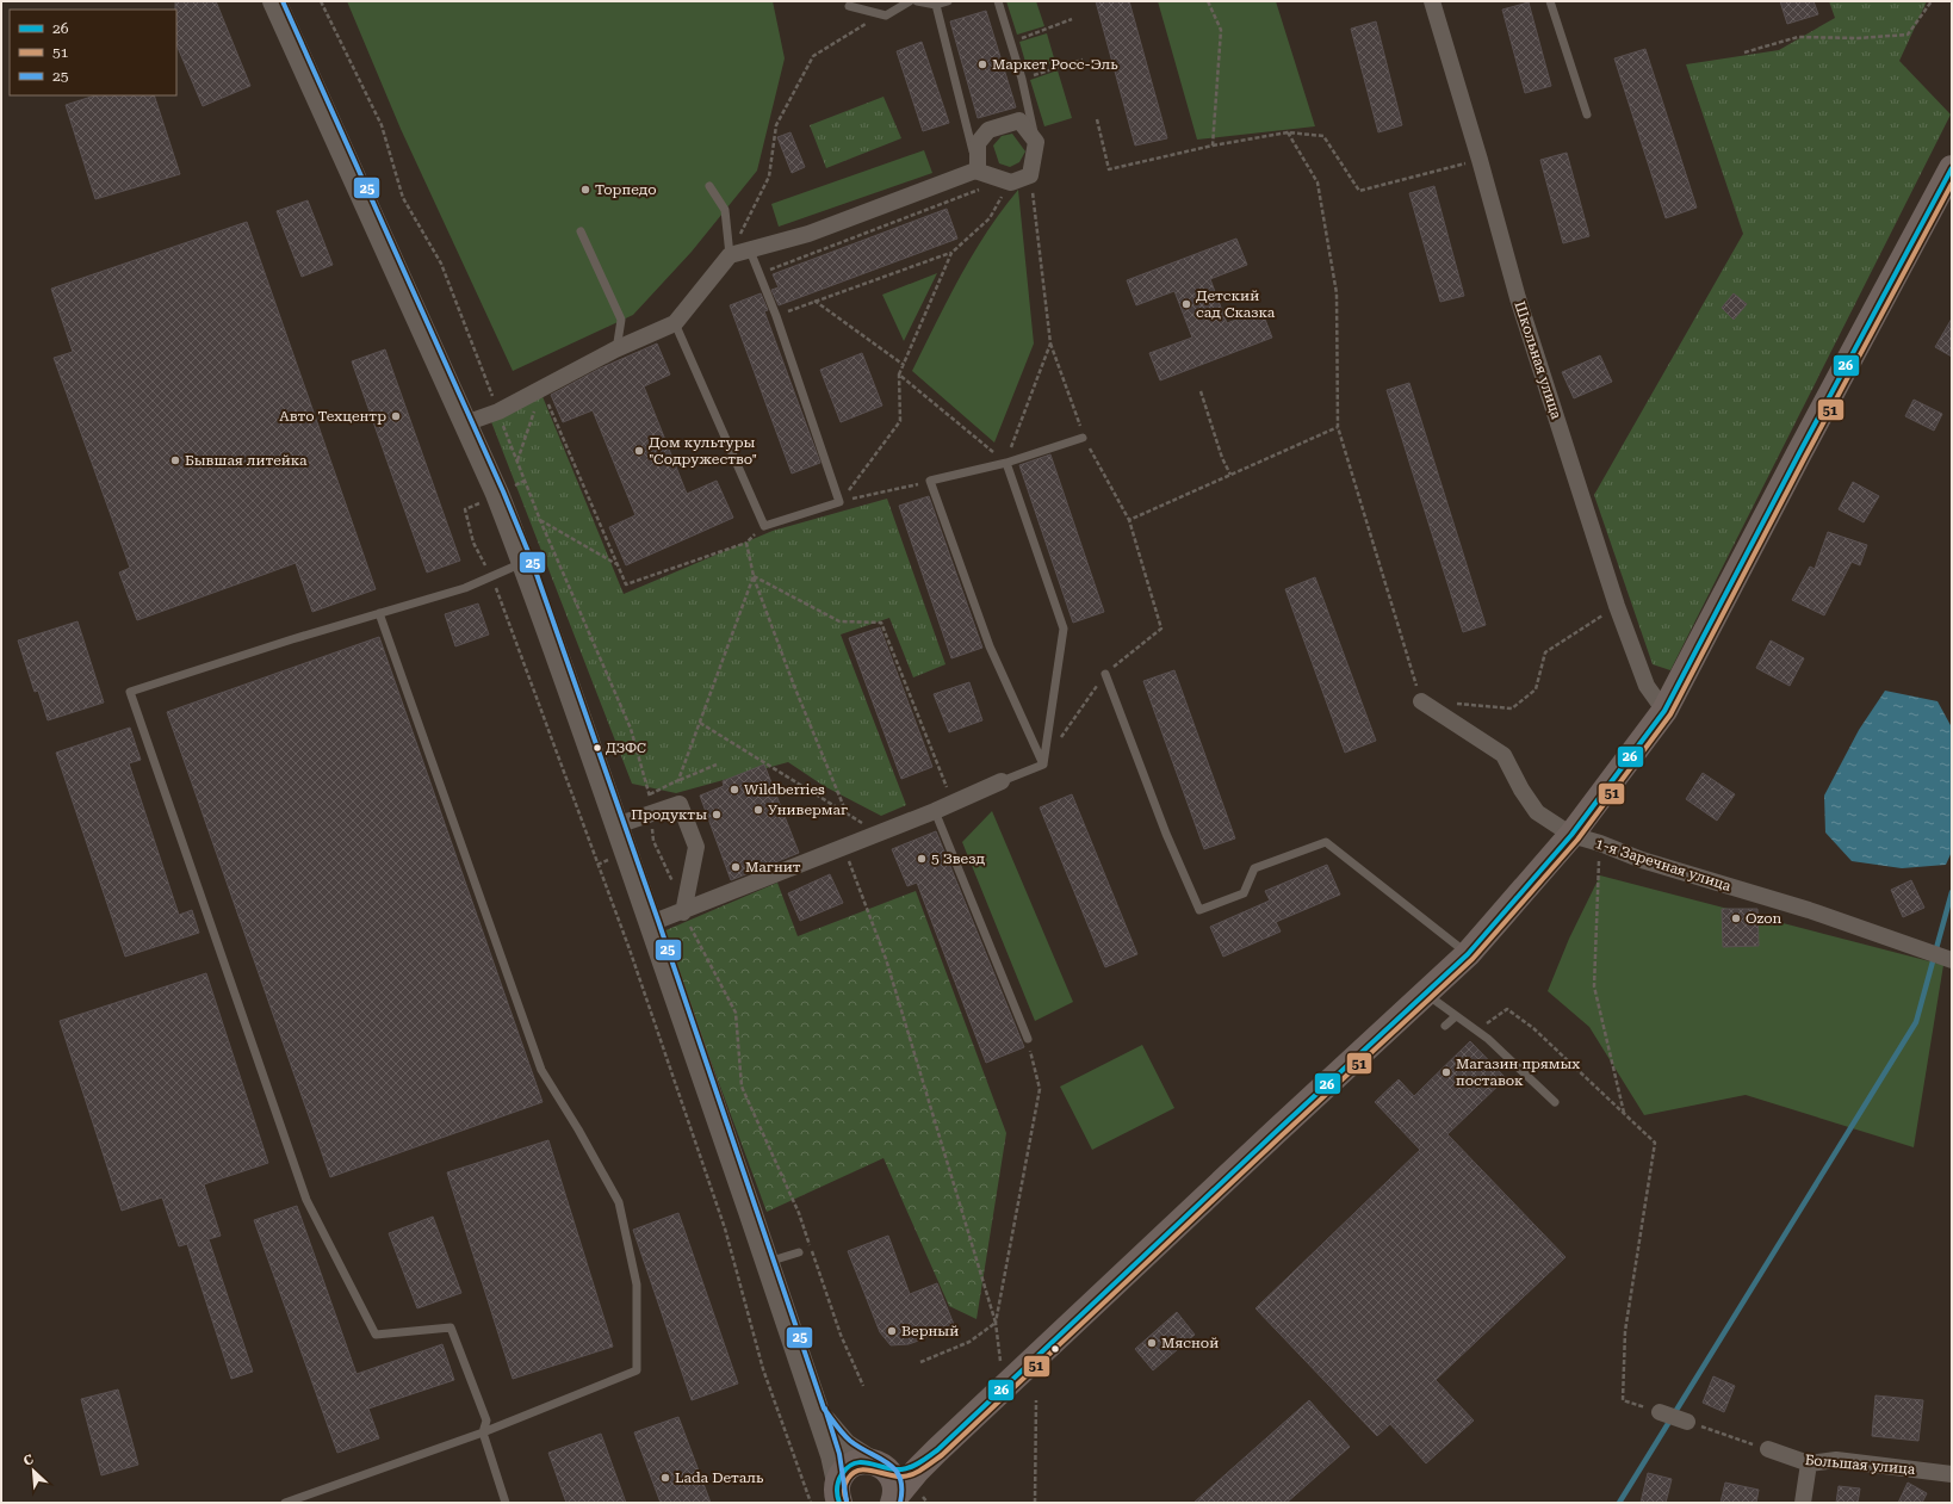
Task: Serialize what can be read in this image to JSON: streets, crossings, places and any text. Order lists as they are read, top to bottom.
{
  "streets": {
    "street": ["Школьная улица", "1-я Заречная улица", "Большая улица"]
  },
  "places": [
    "Маркет Росс-Эль",
    "Торпедо",
    "Детский сад Сказка",
    "Авто Техцентр",
    "Дом культуры \"Содружество\"",
    "Бывшая литейка",
    "ДЗФС",
    "Wildberries",
    "Универмаг",
    "Продукты",
    "5 Звезд",
    "Магнит",
    "Ozon",
    "Магазин прямых поставок",
    "Верный",
    "Мясной",
    "Lada Dеталь"
  ],
  "lines": ["transit line 25", "transit line 26", "transit line 51"],
  "legend": ["26", "51", "25"],
  "north": "top left"
}
